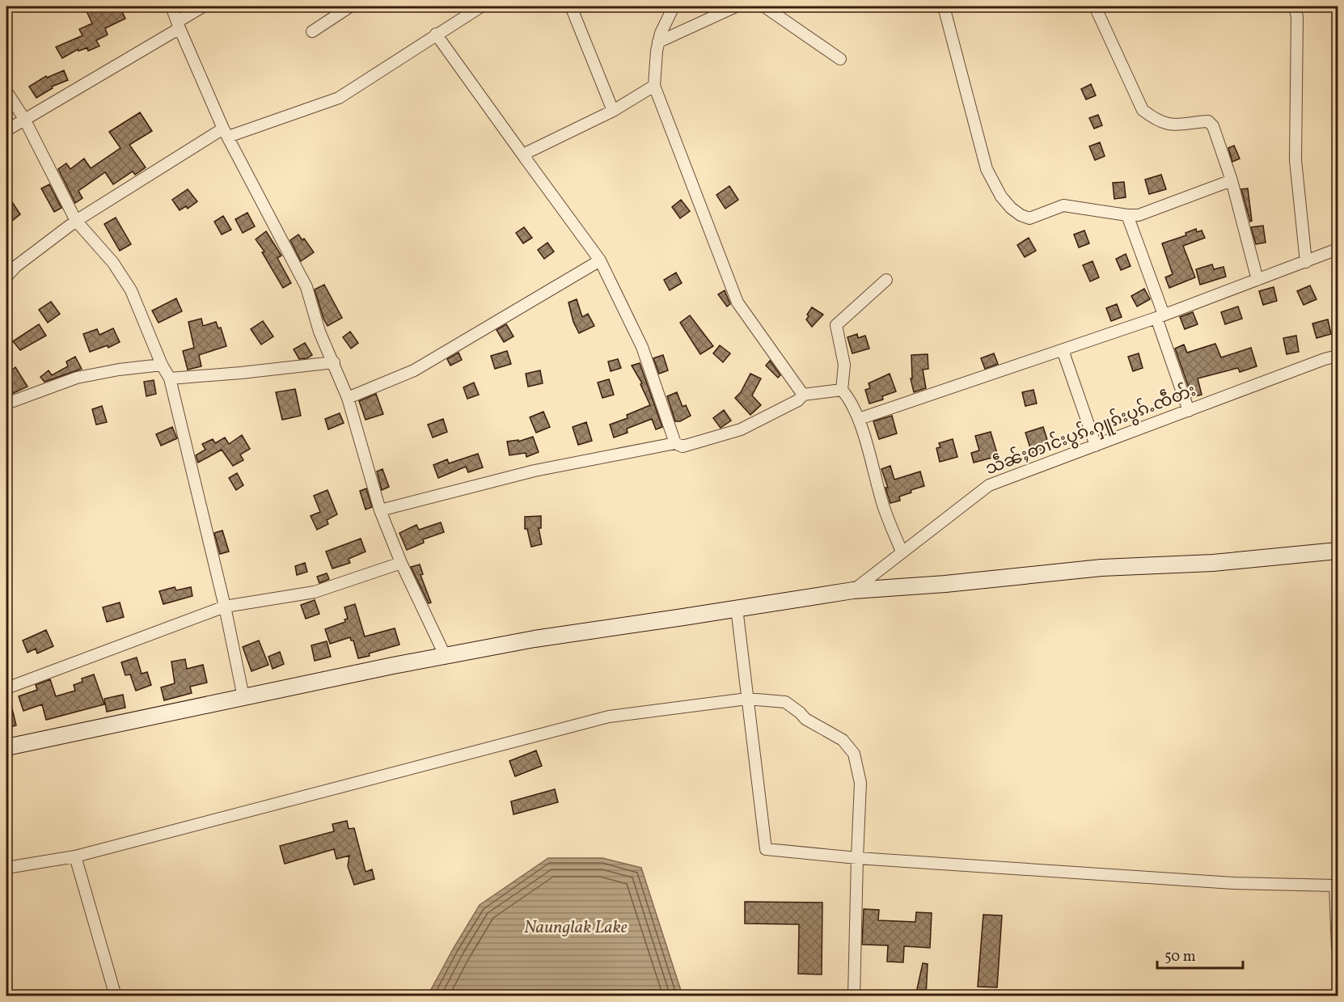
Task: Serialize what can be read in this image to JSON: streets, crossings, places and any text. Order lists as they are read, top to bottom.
{
  "streets": {
    "street": ["သဵၼ်ႈတၢင်းပွၵ်ႉႁူၵ်းပွၵ်ႉၸဵတ်း"]
  },
  "water": ["Naunglak Lake"],
  "scale_bar": "50 m"
}
